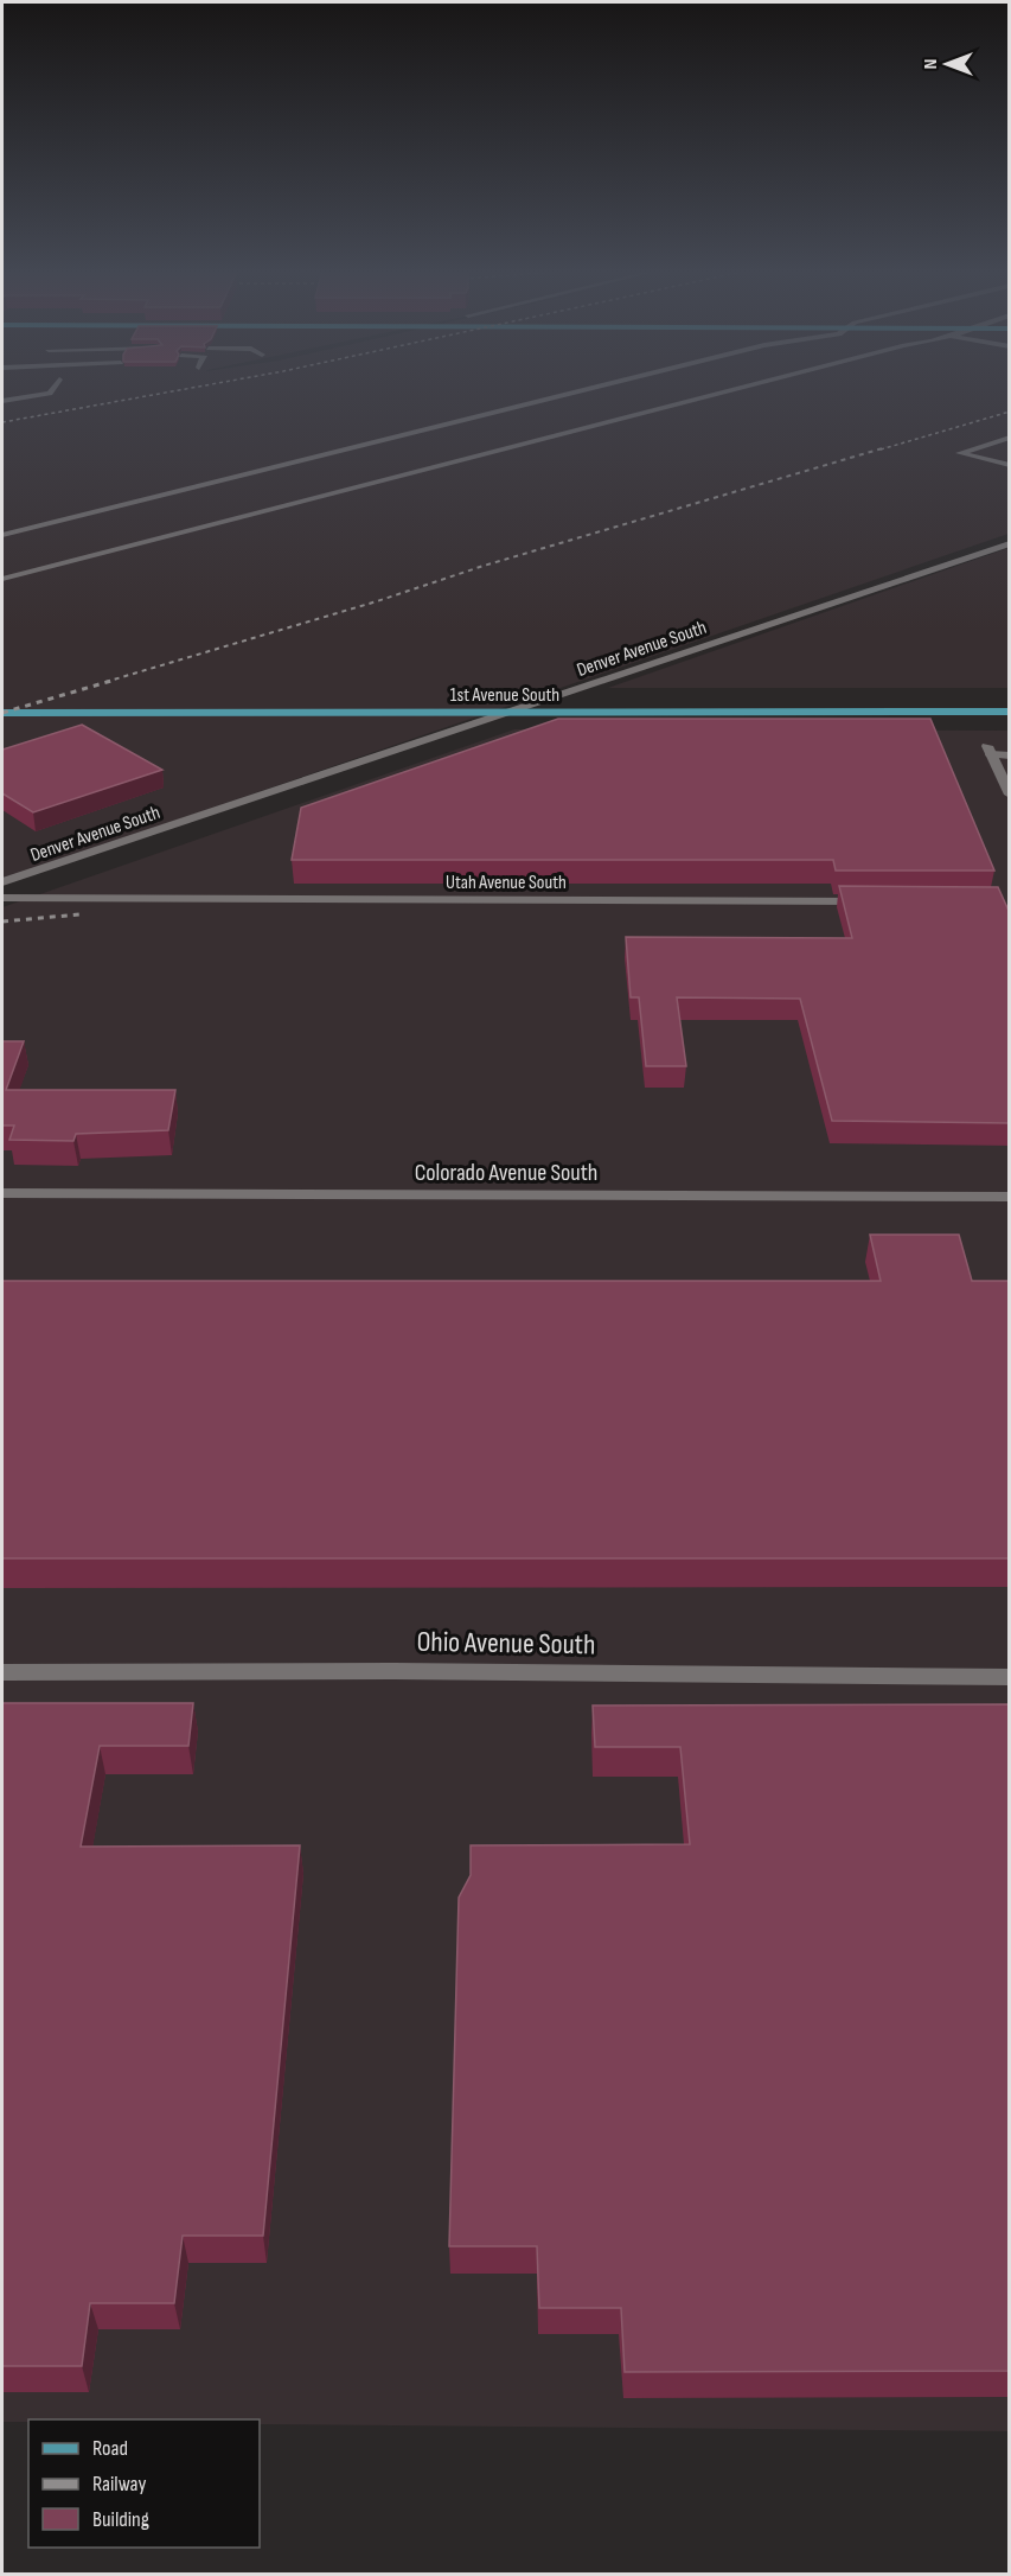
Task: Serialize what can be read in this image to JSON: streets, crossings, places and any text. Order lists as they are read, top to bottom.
{
  "streets": {
    "main road": ["1st Avenue South"],
    "street": [
      "Denver Avenue South",
      "Utah Avenue South",
      "Colorado Avenue South",
      "Ohio Avenue South"
    ]
  },
  "legend": ["Road", "Railway", "Building"],
  "north": "left"
}
